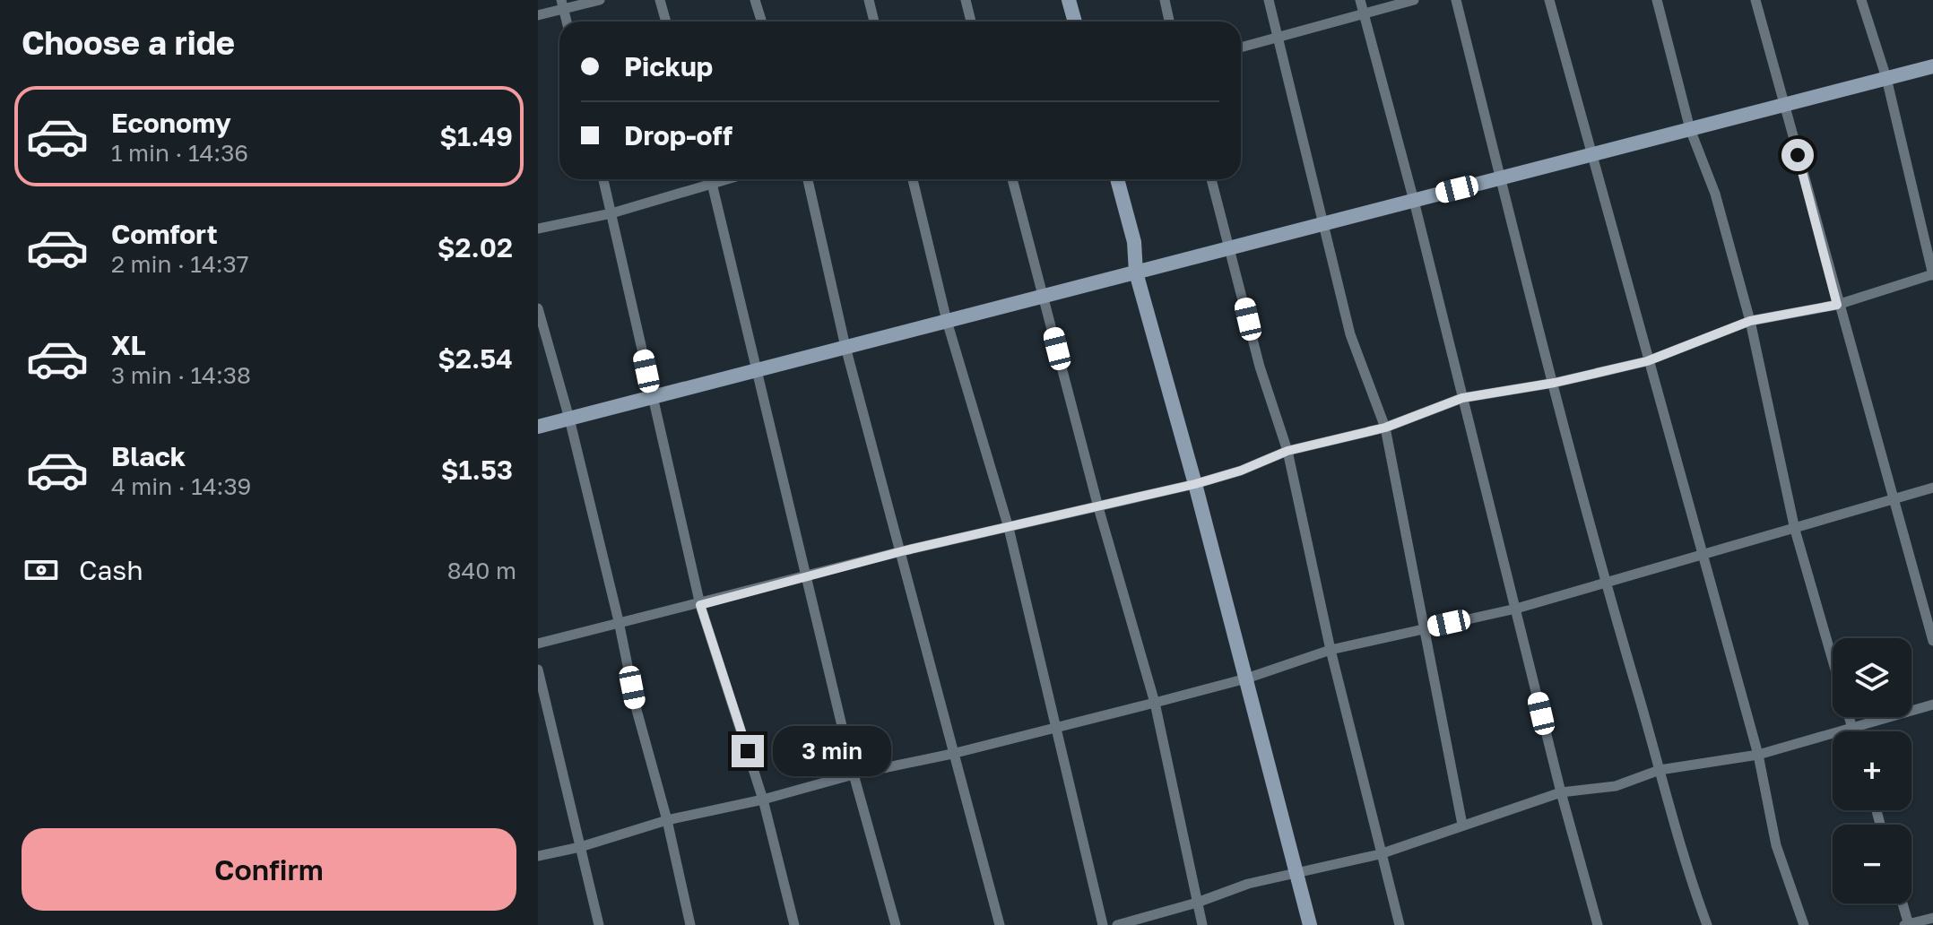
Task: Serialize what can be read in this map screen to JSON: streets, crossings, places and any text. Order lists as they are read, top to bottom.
{
  "page": {
    "heading": "Choose a ride",
    "banner": ["Pickup", "Drop-off"],
    "list": [
      {
        "name": "Economy",
        "note": "1 min · 14:36",
        "value": "$1.49"
      },
      {
        "name": "Comfort",
        "note": "2 min · 14:37",
        "value": "$2.02"
      },
      {
        "name": "XL",
        "note": "3 min · 14:38",
        "value": "$2.54"
      },
      {
        "name": "Black",
        "note": "4 min · 14:39",
        "value": "$1.53"
      }
    ],
    "pay": ["Cash", "840 m"],
    "map_buttons": ["+", "−"],
    "bubble": "3 min",
    "buttons": "Confirm"
  }
}
